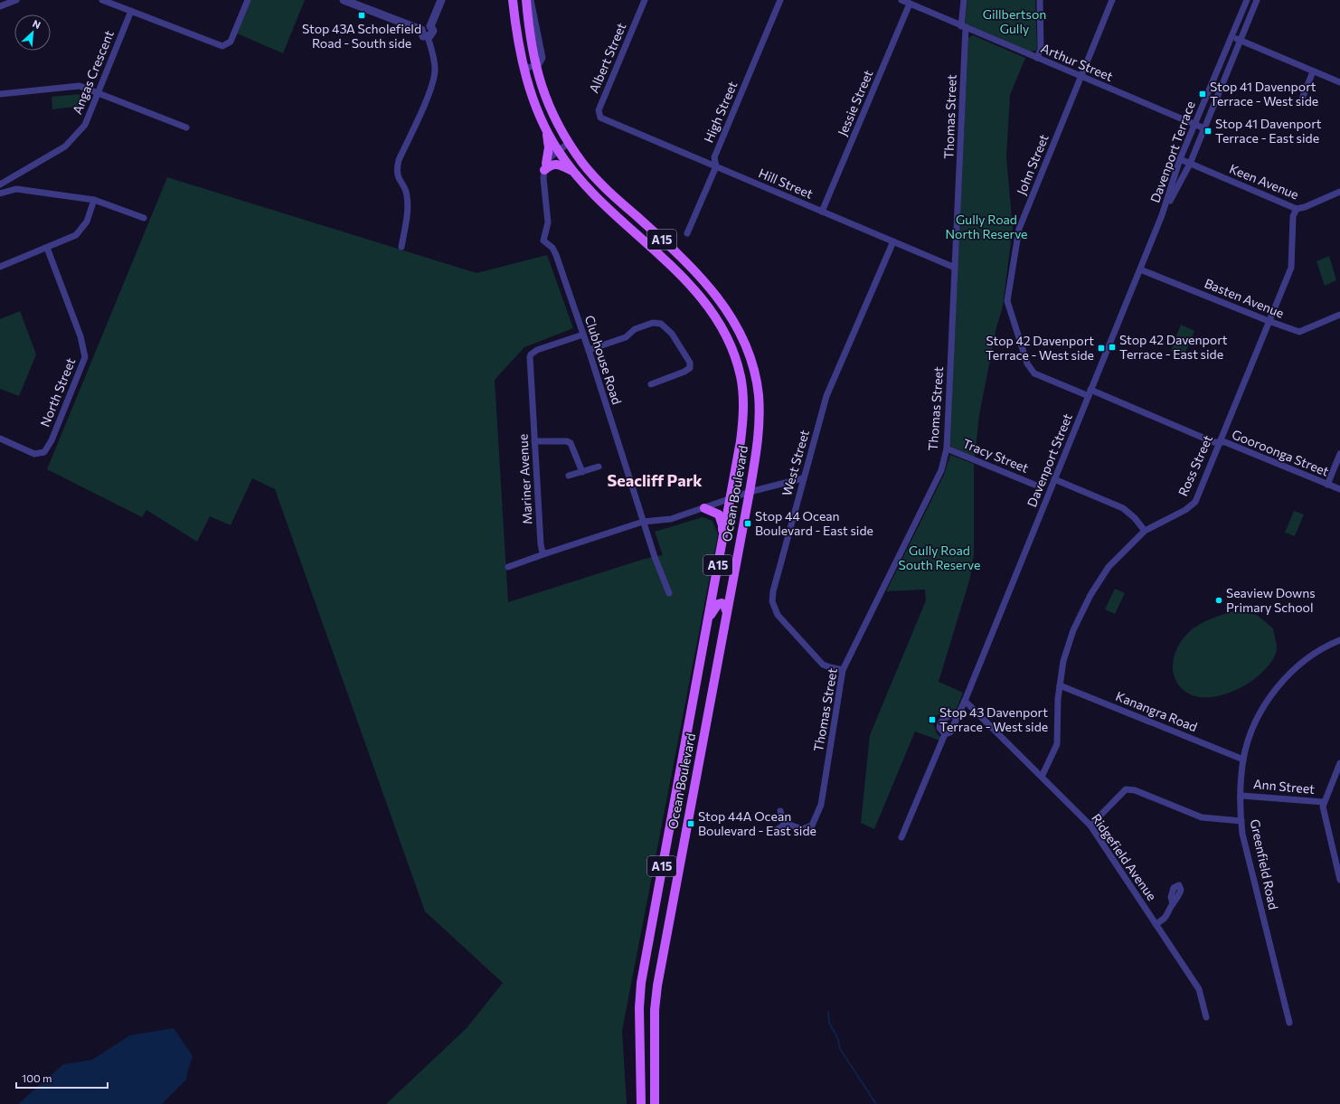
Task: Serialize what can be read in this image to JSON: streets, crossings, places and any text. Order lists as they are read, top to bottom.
{
  "streets": {
    "main road": ["A15", "Ocean Boulevard"],
    "street": [
      "Albert Street",
      "Arthur Street",
      "Angas Crescent",
      "Jessie Street",
      "High Street",
      "Thomas Street",
      "Davenport Terrace",
      "John Street",
      "Keen Avenue",
      "Hill Street",
      "Basten Avenue",
      "Clubhouse Road",
      "North Street",
      "Gooroonga Street",
      "Tracy Street",
      "Davenport Street",
      "West Street",
      "Ross Street",
      "Mariner Avenue",
      "Kanangra Road",
      "Ann Street",
      "Ridgefield Avenue",
      "Greenfield Road"
    ]
  },
  "crossings": [
    ["Albert Street", "Hill Street"],
    ["Arthur Street", "Jessie Street"],
    ["Arthur Street", "Thomas Street"],
    ["Arthur Street", "Davenport Terrace"],
    ["Arthur Street", "John Street"],
    ["Jessie Street", "Hill Street"],
    ["High Street", "Hill Street"],
    ["Thomas Street", "Hill Street"],
    ["Thomas Street", "Tracy Street"],
    ["Thomas Street", "West Street"],
    ["Davenport Terrace", "Keen Avenue"],
    ["Davenport Terrace", "Davenport Street"],
    ["John Street", "Gooroonga Street"],
    ["John Street", "Davenport Street"],
    ["Keen Avenue", "Ross Street"],
    ["Hill Street", "West Street"],
    ["Basten Avenue", "Davenport Street"],
    ["Basten Avenue", "Ross Street"],
    ["Clubhouse Road", "Mariner Avenue"],
    ["Gooroonga Street", "Davenport Street"],
    ["Gooroonga Street", "Ross Street"],
    ["Davenport Street", "Ridgefield Avenue"],
    ["Ross Street", "Kanangra Road"],
    ["Ross Street", "Ridgefield Avenue"],
    ["Kanangra Road", "Greenfield Road"],
    ["Ann Street", "Greenfield Road"]
  ],
  "districts": ["Seacliff Park"],
  "parks": ["Gillbertson Gully", "Gully Road North Reserve", "Gully Road South Reserve"],
  "places": {
    "transit": [
      "Stop 43A Scholefield Road - South side",
      "Stop 41 Davenport Terrace - West side",
      "Stop 41 Davenport Terrace - East side",
      "Stop 42 Davenport Terrace - East side",
      "Stop 42 Davenport Terrace - West side",
      "Stop 44 Ocean Boulevard - East side",
      "Stop 43 Davenport Terrace - West side",
      "Stop 44A Ocean Boulevard - East side"
    ],
    "other": ["Seaview Downs Primary School"]
  },
  "scale_bar": "100 m",
  "north": "top right"
}
